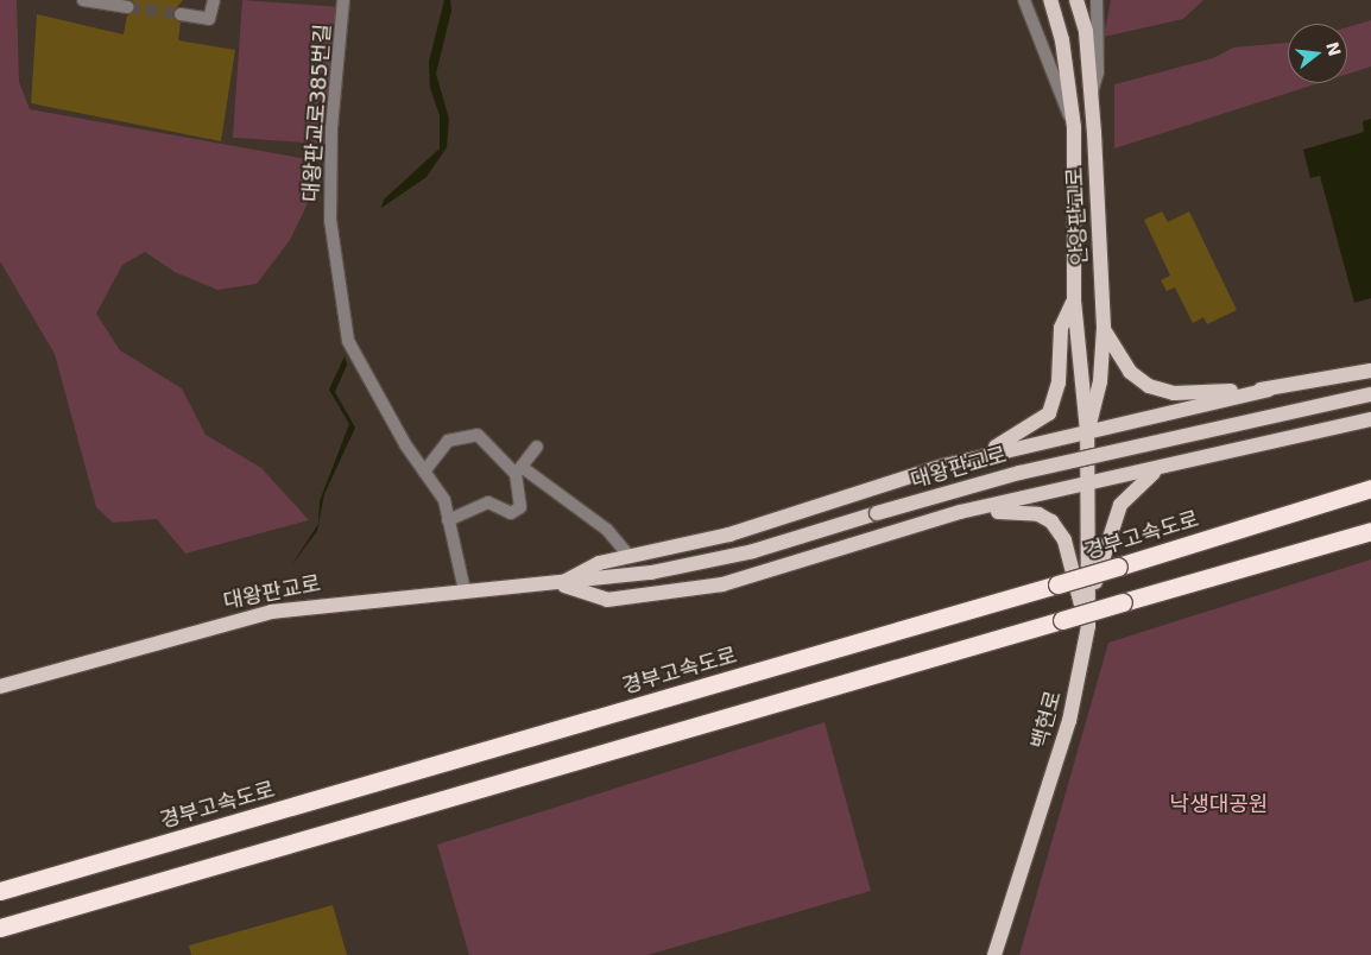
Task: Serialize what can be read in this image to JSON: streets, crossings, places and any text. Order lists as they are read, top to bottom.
{
  "streets": {
    "highway": ["경부고속도로"],
    "main road": ["안양판교로", "대왕판교로", "백현로"],
    "street": ["대왕판교로385번길"]
  },
  "crossings": [
    ["대왕판교로385번길", "대왕판교로"],
    ["안양판교로", "대왕판교로"],
    ["안양판교로", "백현로"],
    ["대왕판교로", "백현로"]
  ],
  "parks": ["낙생대공원"],
  "north": "right"
}
